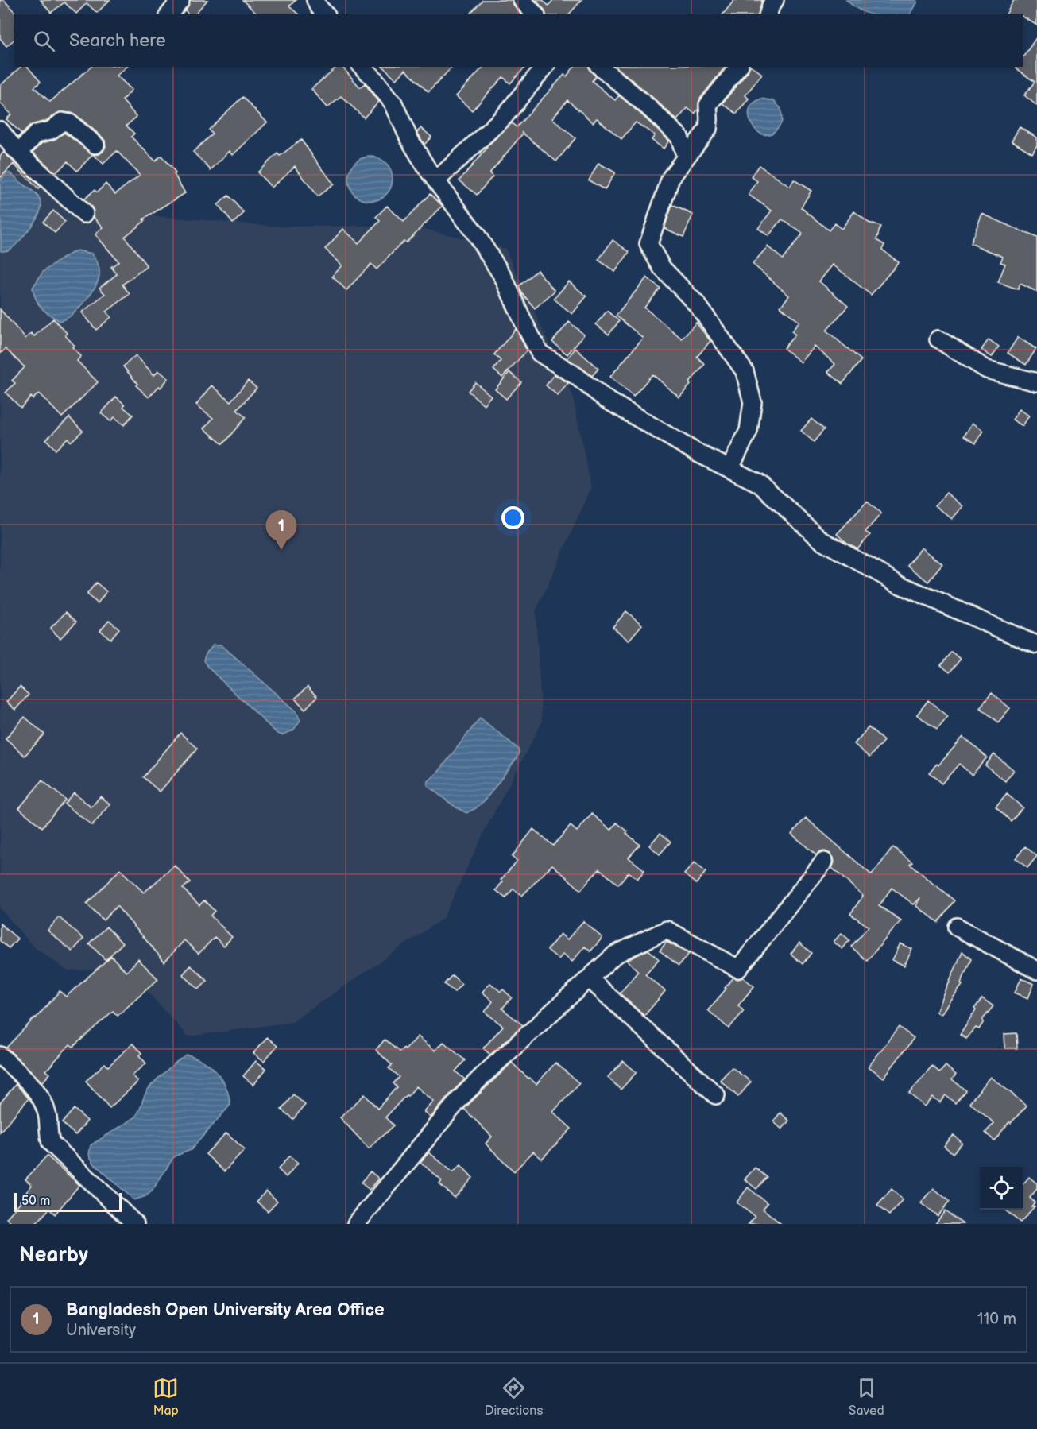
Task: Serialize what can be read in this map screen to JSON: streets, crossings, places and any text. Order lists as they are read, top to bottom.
{
  "scale_bar": "50 m",
  "page": {
    "search": "Search here",
    "pins": "1",
    "scale": "50 m",
    "heading": "Nearby",
    "list": [
      {
        "mark": "1",
        "name": "Bangladesh Open University Area Office",
        "note": "University",
        "value": "110 m"
      }
    ],
    "nav": ["Map", "Directions", "Saved"]
  }
}
